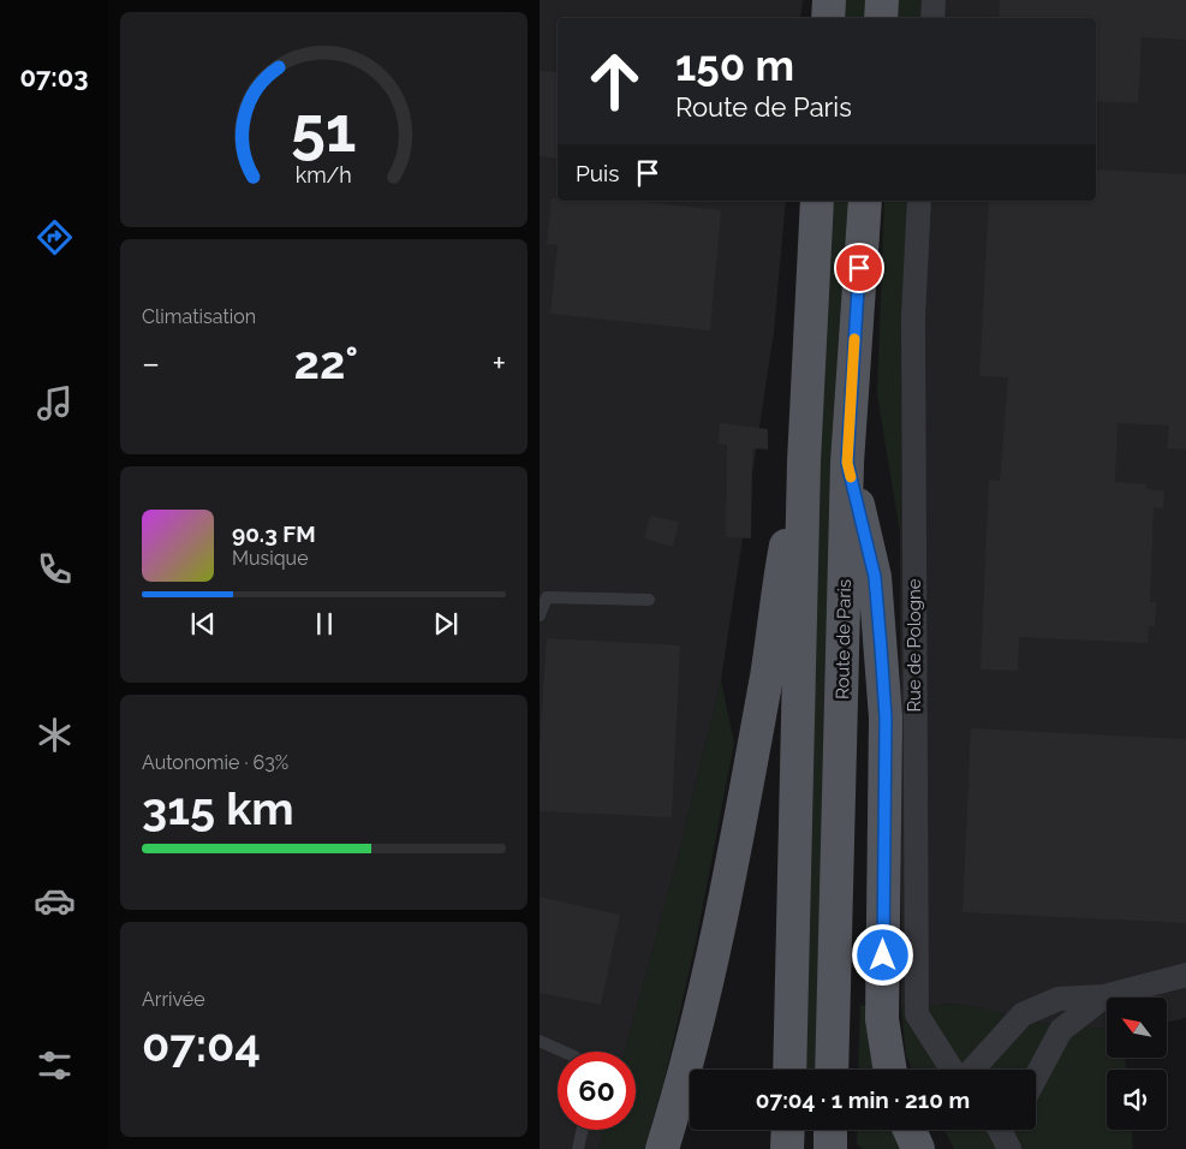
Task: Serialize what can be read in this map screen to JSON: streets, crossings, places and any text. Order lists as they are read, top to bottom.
{
  "streets": {
    "main road": ["Route de Paris"],
    "street": ["Rue de Pologne"]
  },
  "north": "top left",
  "page": {
    "tabs": "07:03",
    "turn": ["150 m", "Route de Paris"],
    "then": "Puis",
    "tile": [
      "Climatisation",
      ["Autonomie · 63%", "315 km"],
      ["Arrivée", "07:04"]
    ],
    "heat": ["−", "22°", "+"],
    "song": ["90.3 FM", "Musique"],
    "limit": "60",
    "trip": "07:04 · 1 min · 210 m",
    "gauge": ["51", "km/h"]
  }
}
